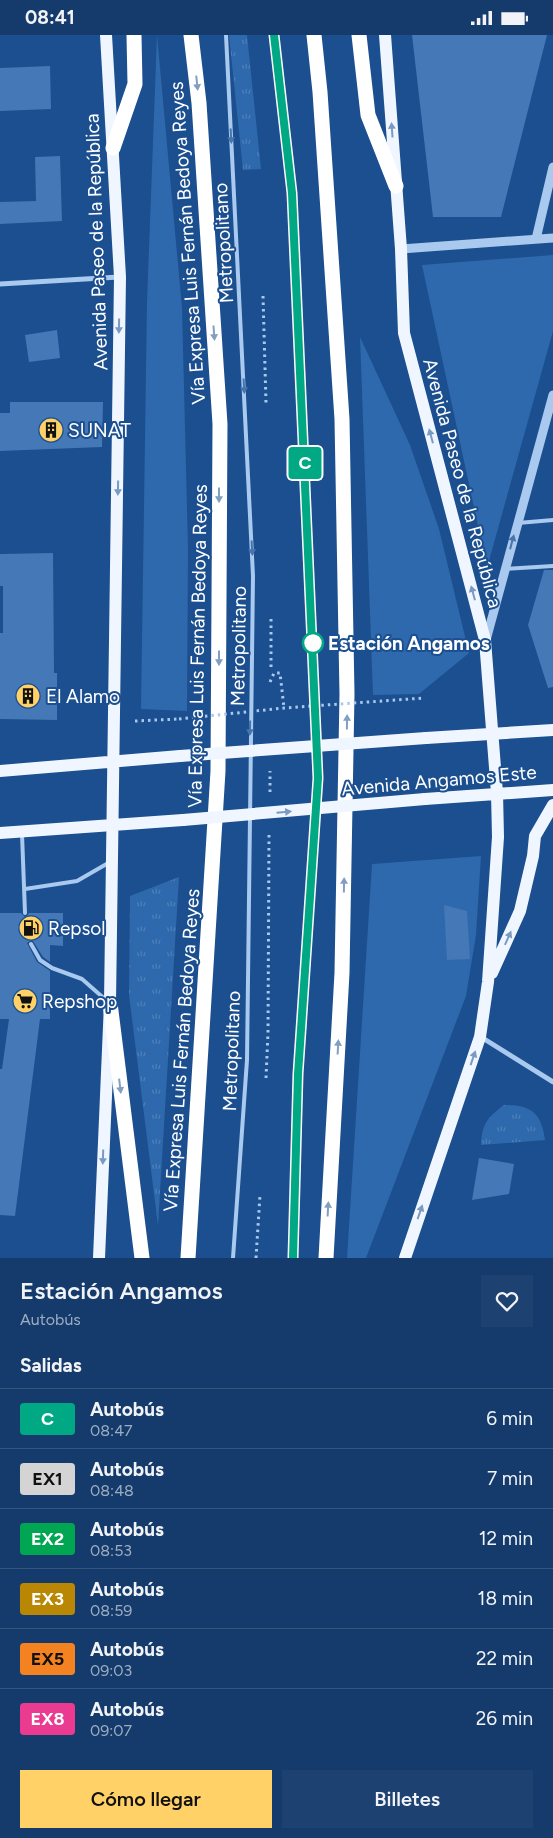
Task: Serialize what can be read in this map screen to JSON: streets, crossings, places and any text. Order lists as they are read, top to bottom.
{
  "streets": {
    "highway": ["Vía Expresa Luis Fernán Bedoya Reyes"],
    "main road": ["Avenida Paseo de la República", "Avenida Angamos Este"],
    "lane": ["Metropolitano"]
  },
  "crossings": [
    ["Avenida Paseo de la República", "Avenida Angamos Este"]
  ],
  "one_way": ["Metropolitano"],
  "places": {
    "building": ["SUNAT", "El Alamo"],
    "other": ["Estación Angamos"],
    "fuel station": ["Repsol"],
    "supermarket": ["Repshop"]
  },
  "lines": ["bus line C"],
  "page": {
    "status": "08:41",
    "on_map": "C",
    "heading": [
      ["Estación Angamos", "Autobús"],
      "Salidas"
    ],
    "list": [
      {
        "mark": "C",
        "name": "Autobús",
        "note": "08:47",
        "value": "6 min"
      },
      {
        "mark": "EX1",
        "name": "Autobús",
        "note": "08:48",
        "value": "7 min"
      },
      {
        "mark": "EX2",
        "name": "Autobús",
        "note": "08:53",
        "value": "12 min"
      },
      {
        "mark": "EX3",
        "name": "Autobús",
        "note": "08:59",
        "value": "18 min"
      },
      {
        "mark": "EX5",
        "name": "Autobús",
        "note": "09:03",
        "value": "22 min"
      },
      {
        "mark": "EX8",
        "name": "Autobús",
        "note": "09:07",
        "value": "26 min"
      }
    ],
    "buttons": ["Cómo llegar", "Billetes"]
  }
}
